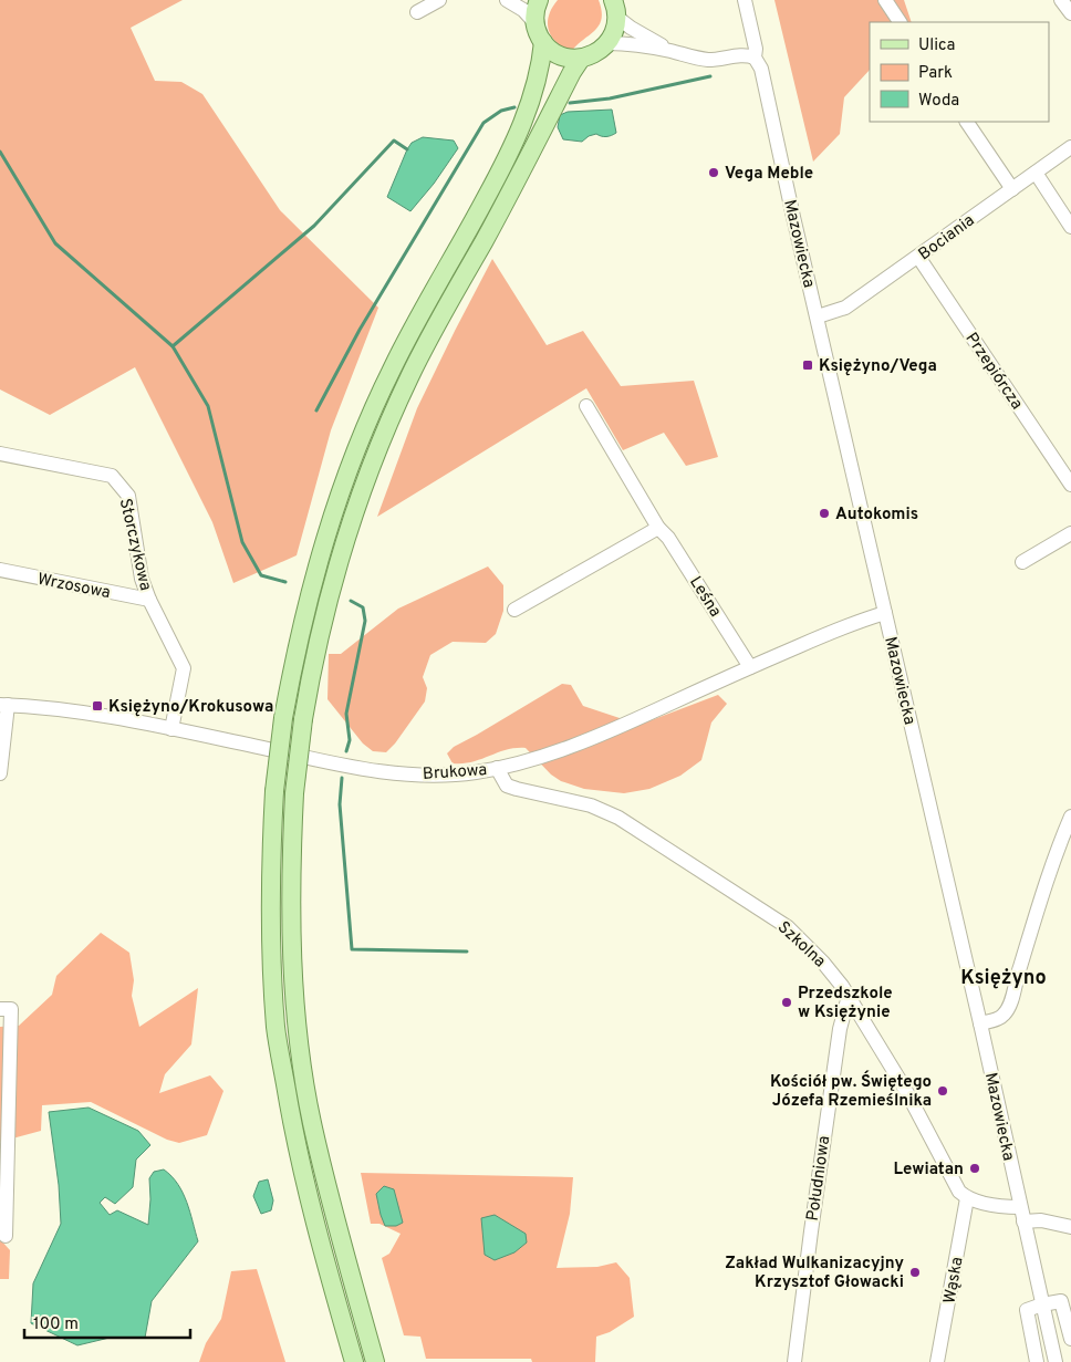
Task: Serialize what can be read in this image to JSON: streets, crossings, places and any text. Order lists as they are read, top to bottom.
{
  "streets": {
    "street": [
      "Bociania",
      "Mazowiecka",
      "Przepiórcza",
      "Storczykowa",
      "Wrzosowa",
      "Leśna",
      "Brukowa",
      "Szkolna",
      "Południowa",
      "Wąska"
    ]
  },
  "crossings": [
    ["Bociania", "Mazowiecka"],
    ["Bociania", "Przepiórcza"],
    ["Mazowiecka", "Brukowa"],
    ["Storczykowa", "Wrzosowa"],
    ["Storczykowa", "Brukowa"],
    ["Leśna", "Brukowa"],
    ["Brukowa", "Szkolna"],
    ["Szkolna", "Południowa"],
    ["Szkolna", "Wąska"]
  ],
  "districts": ["Księżyno"],
  "places": {
    "other": [
      "Vega Meble",
      "Autokomis",
      "Przedszkole w Księżynie",
      "Kościół pw. Świętego Józefa Rzemieślnika",
      "Lewiatan",
      "Zakład Wulkanizacyjny Krzysztof Głowacki"
    ],
    "transit": ["Księżyno/Vega", "Księżyno/Krokusowa"]
  },
  "legend": ["Ulica", "Park", "Woda"],
  "scale_bar": "100 m"
}
